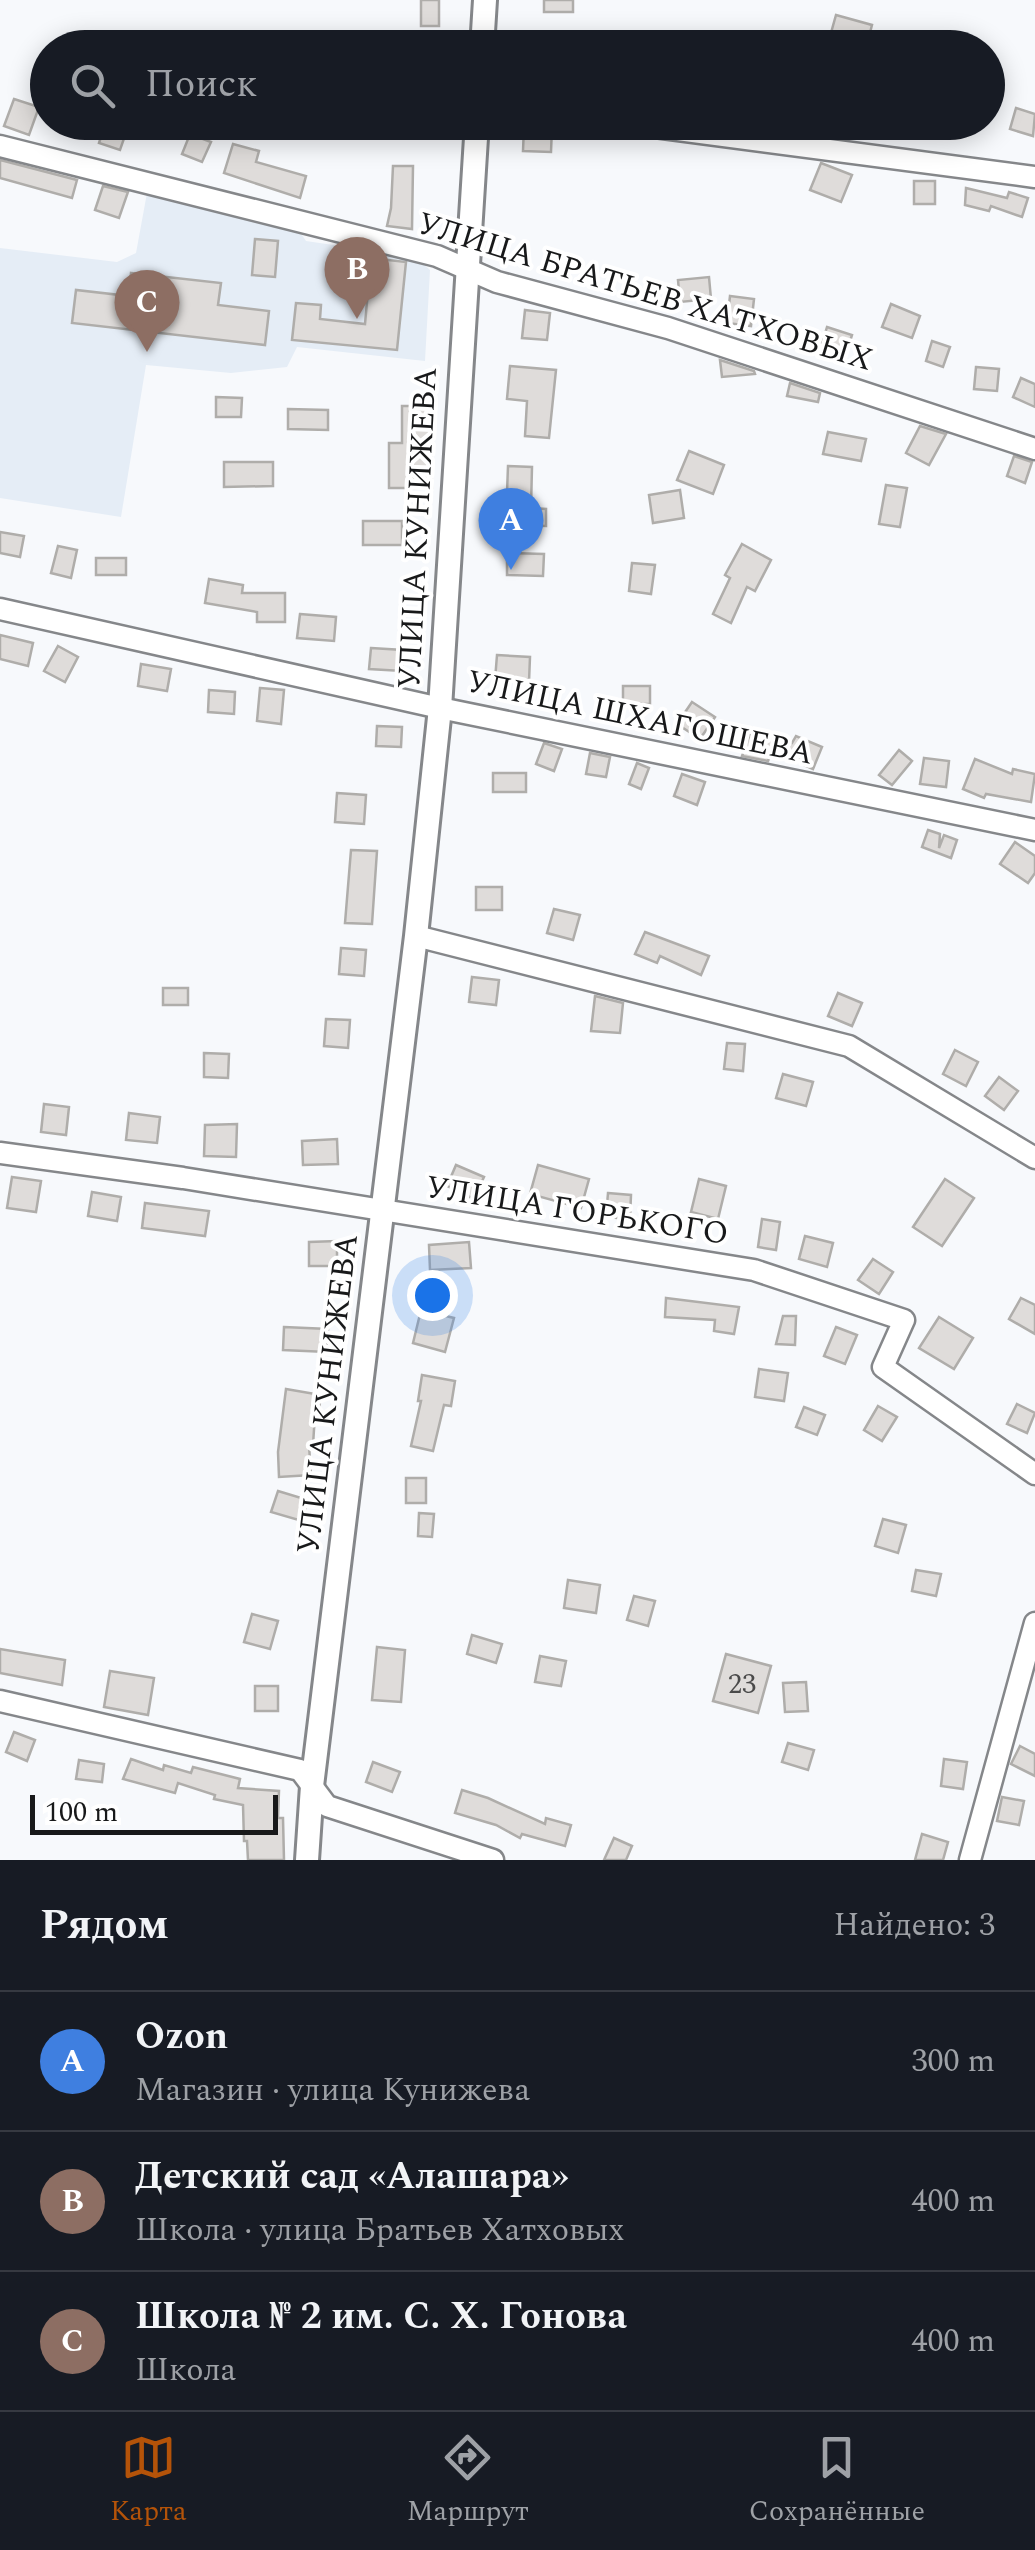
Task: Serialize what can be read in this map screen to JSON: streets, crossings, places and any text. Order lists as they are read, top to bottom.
{
  "streets": {
    "street": [
      "УЛИЦА БРАТЬЕВ ХАТХОВЫХ",
      "УЛИЦА КУНИЖЕВА",
      "УЛИЦА ШХАГОШЕВА",
      "УЛИЦА ГОРЬКОГО"
    ]
  },
  "crossings": [
    ["УЛИЦА БРАТЬЕВ ХАТХОВЫХ", "УЛИЦА КУНИЖЕВА"],
    ["УЛИЦА КУНИЖЕВА", "УЛИЦА ШХАГОШЕВА"],
    ["УЛИЦА КУНИЖЕВА", "УЛИЦА ГОРЬКОГО"]
  ],
  "house_numbers": ["23"],
  "scale_bar": "100 m",
  "page": {
    "search": "Поиск",
    "pins": ["B", "C", "A"],
    "scale": "100 m",
    "heading": ["Рядом", "Найдено: 3"],
    "list": [
      {
        "mark": "A",
        "name": "Ozon",
        "note": "Магазин · улица Кунижева",
        "value": "300 m"
      },
      {
        "mark": "B",
        "name": "Детский сад «Алашара»",
        "note": "Школа · улица Братьев Хатховых",
        "value": "400 m"
      },
      {
        "mark": "C",
        "name": "Школа № 2 им. С. Х. Гонова",
        "note": "Школа",
        "value": "400 m"
      }
    ],
    "nav": ["Карта", "Маршрут", "Сохранённые"]
  }
}
